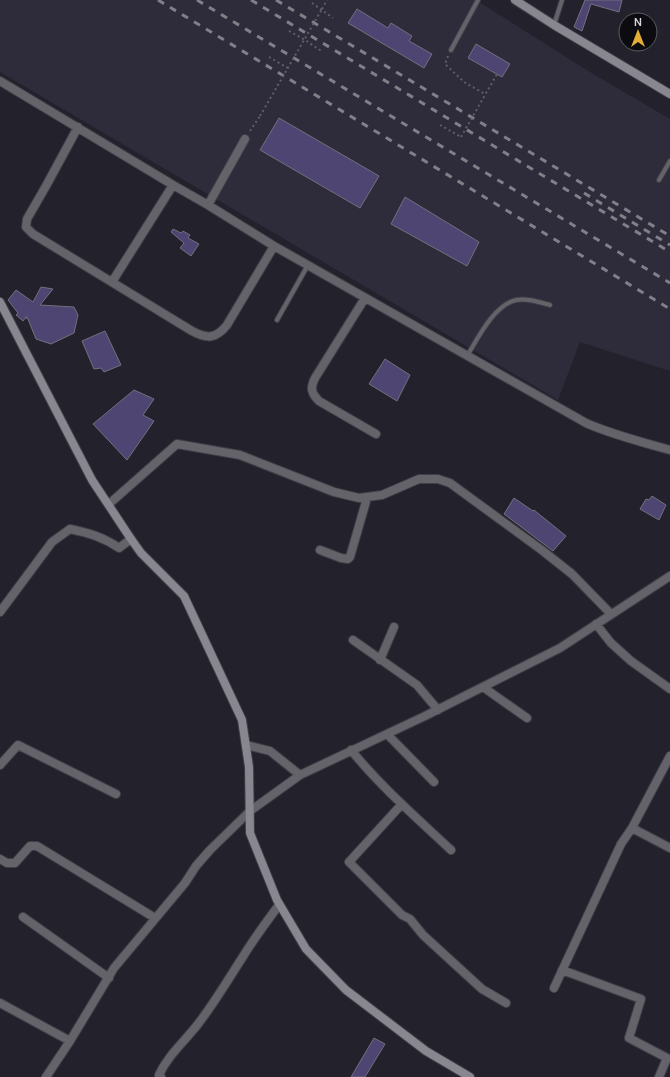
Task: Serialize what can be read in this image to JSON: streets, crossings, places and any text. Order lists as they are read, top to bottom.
{
  "north": "top"
}
